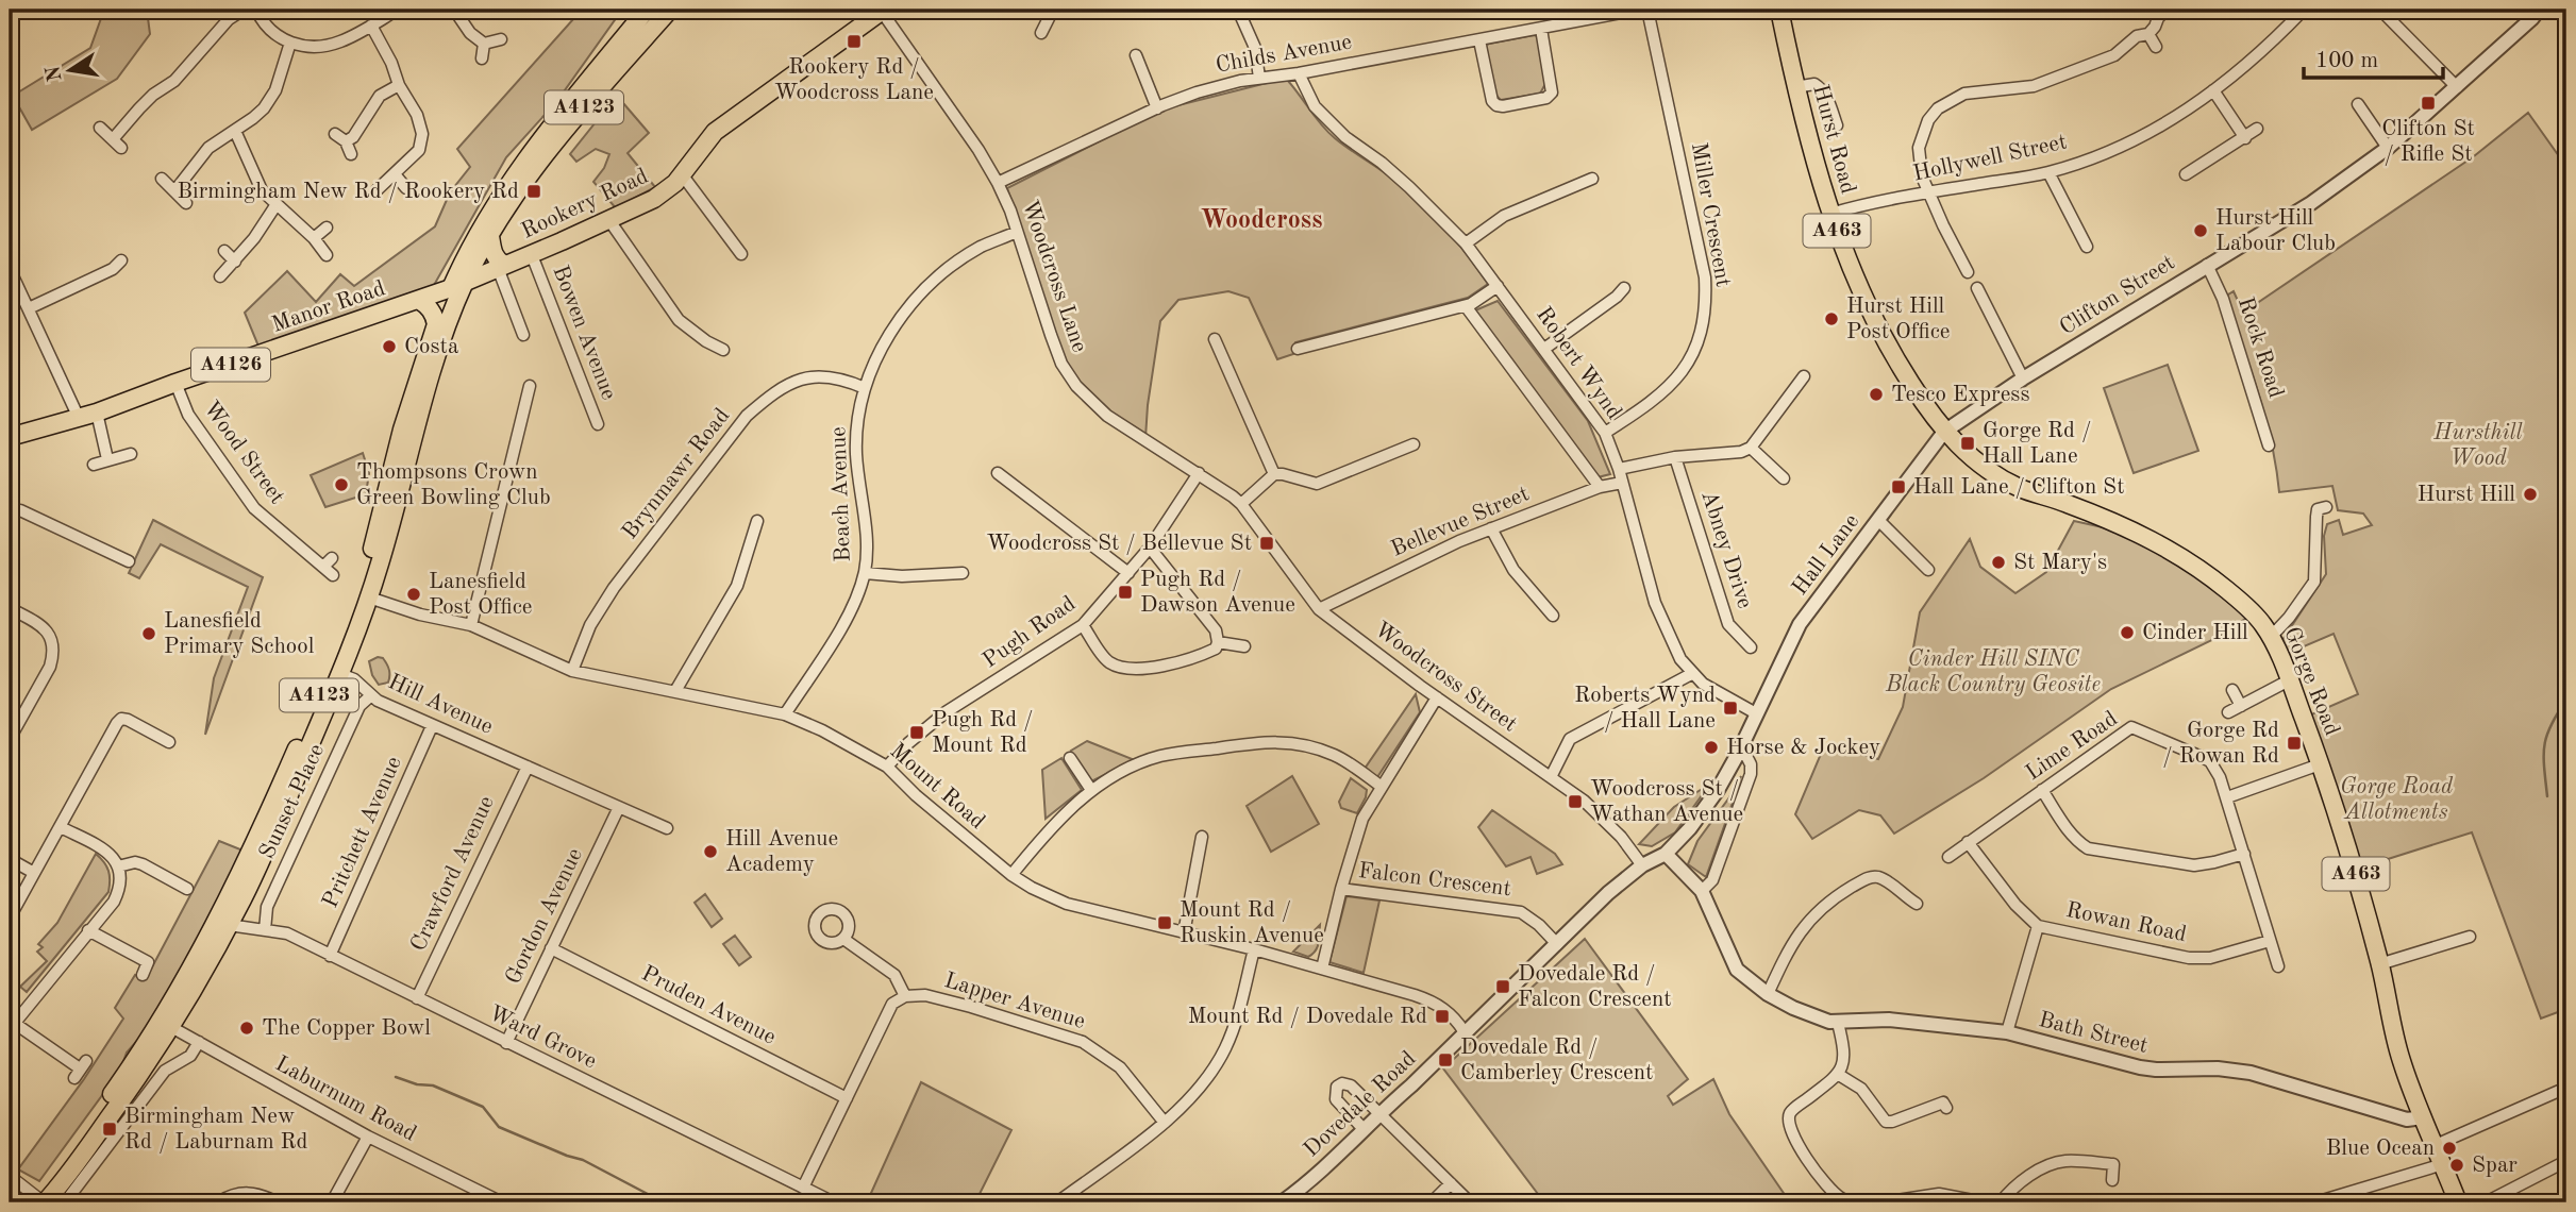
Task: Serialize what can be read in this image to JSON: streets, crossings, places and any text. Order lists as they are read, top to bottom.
{
  "streets": {
    "main road": [
      "A4123",
      "Hurst Road",
      "Rookery Road",
      "A463",
      "Manor Road",
      "A4126",
      "Gorge Road"
    ],
    "street": [
      "Childs Avenue",
      "Hollywell Street",
      "Miller Crescent",
      "Woodcross Lane",
      "Clifton Street",
      "Bowen Avenue",
      "Rock Road",
      "Robert Wynd",
      "Wood Street",
      "Brynmawr Road",
      "Beach Avenue",
      "Bellevue Street",
      "Abney Drive",
      "Hall Lane",
      "Pugh Road",
      "Woodcross Street",
      "Hill Avenue",
      "Lime Road",
      "Mount Road",
      "Sunset Place",
      "Pritchett Avenue",
      "Crawford Avenue",
      "Falcon Crescent",
      "Gordon Avenue",
      "Rowan Road",
      "Lapper Avenue",
      "Pruden Avenue",
      "Bath Street",
      "Ward Grove",
      "Laburnum Road",
      "Dovedale Road"
    ]
  },
  "crossings": [
    ["Childs Avenue", "Woodcross Lane"],
    ["Childs Avenue", "Robert Wynd"],
    ["A4123", "Rookery Road"],
    ["A4123", "Manor Road"],
    ["A4123", "Hill Avenue"],
    ["A4123", "Mount Road"],
    ["A4123", "Ward Grove"],
    ["A4123", "Laburnum Road"],
    ["Hurst Road", "Hollywell Street"],
    ["Hurst Road", "Clifton Street"],
    ["Hurst Road", "Hall Lane"],
    ["Hurst Road", "Gorge Road"],
    ["Rookery Road", "Woodcross Lane"],
    ["Rookery Road", "Manor Road"],
    ["Rookery Road", "Bowen Avenue"],
    ["Miller Crescent", "Robert Wynd"],
    ["A463", "Gorge Road"],
    ["A463", "Bath Street"],
    ["Woodcross Lane", "Beach Avenue"],
    ["Woodcross Lane", "Pugh Road"],
    ["Woodcross Lane", "Woodcross Street"],
    ["Clifton Street", "Rock Road"],
    ["Clifton Street", "Hall Lane"],
    ["Clifton Street", "Gorge Road"],
    ["Manor Road", "Wood Street"],
    ["Robert Wynd", "Bellevue Street"],
    ["Robert Wynd", "Hall Lane"],
    ["Brynmawr Road", "Beach Avenue"],
    ["Brynmawr Road", "Mount Road"],
    ["Beach Avenue", "Mount Road"],
    ["Bellevue Street", "Woodcross Street"],
    ["Hall Lane", "Woodcross Street"],
    ["Hall Lane", "Gorge Road"],
    ["Pugh Road", "Mount Road"],
    ["Gorge Road", "Bath Street"],
    ["Hill Avenue", "Sunset Place"],
    ["Hill Avenue", "Pritchett Avenue"],
    ["Hill Avenue", "Crawford Avenue"],
    ["Hill Avenue", "Gordon Avenue"],
    ["Mount Road", "Dovedale Road"],
    ["Sunset Place", "Ward Grove"],
    ["Pritchett Avenue", "Ward Grove"],
    ["Crawford Avenue", "Ward Grove"],
    ["Gordon Avenue", "Pruden Avenue"],
    ["Gordon Avenue", "Ward Grove"],
    ["Rowan Road", "Bath Street"]
  ],
  "districts": ["Woodcross"],
  "parks": ["Hursthill Wood", "Cinder Hill SINC Black Country Geosite", "Gorge Road Allotments"],
  "places": {
    "transit": [
      "Rookery Rd / Woodcross Lane",
      "Clifton St / Rifle St",
      "Birmingham New Rd / Rookery Rd",
      "Gorge Rd / Hall Lane",
      "Hall Lane / Clifton St",
      "Woodcross St / Bellevue St",
      "Pugh Rd / Dawson Avenue",
      "Roberts Wynd / Hall Lane",
      "Pugh Rd / Mount Rd",
      "Gorge Rd / Rowan Rd",
      "Woodcross St / Wathan Avenue",
      "Mount Rd / Ruskin Avenue",
      "Dovedale Rd / Falcon Crescent",
      "Mount Rd / Dovedale Rd",
      "Dovedale Rd / Camberley Crescent",
      "Birmingham New Rd / Laburnam Rd"
    ],
    "other": [
      "Hurst Hill Labour Club",
      "Hurst Hill Post Office",
      "Costa",
      "Tesco Express",
      "Thompsons Crown Green Bowling Club",
      "Hurst Hill",
      "St Mary's",
      "Lanesfield Post Office",
      "Cinder Hill",
      "Lanesfield Primary School",
      "Horse & Jockey",
      "Hill Avenue Academy",
      "The Copper Bowl",
      "Blue Ocean",
      "Spar"
    ]
  },
  "scale_bar": "100 m",
  "north": "left"
}
